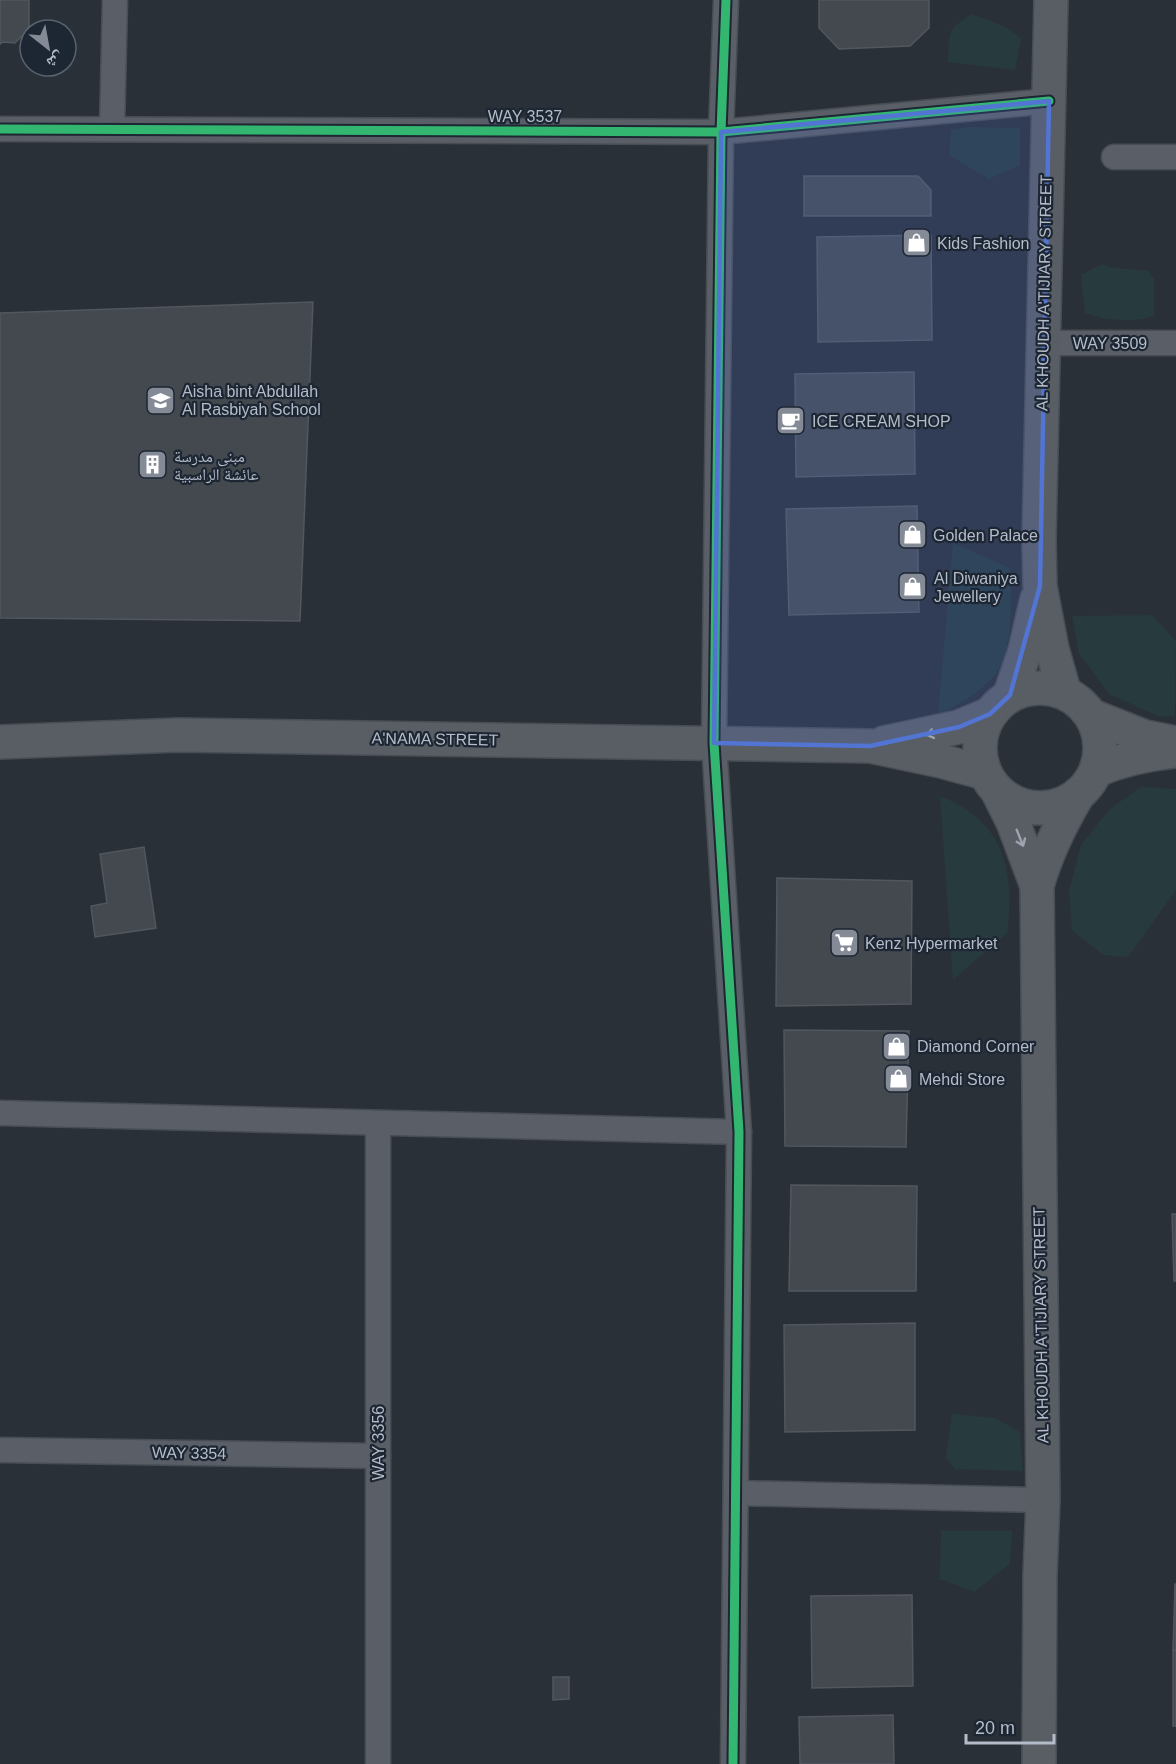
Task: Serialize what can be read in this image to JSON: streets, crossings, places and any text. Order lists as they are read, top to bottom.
{
  "streets": {
    "street": [
      "WAY 3537",
      "AL KHOUDH A'TIJIARY STREET",
      "WAY 3509",
      "A'NAMA STREET",
      "WAY 3356",
      "WAY 3354"
    ]
  },
  "crossings": [
    ["WAY 3537", "AL KHOUDH A'TIJIARY STREET"],
    ["AL KHOUDH A'TIJIARY STREET", "WAY 3509"],
    ["AL KHOUDH A'TIJIARY STREET", "A'NAMA STREET"],
    ["WAY 3356", "WAY 3354"]
  ],
  "places": {
    "shop": [
      "Kids Fashion",
      "Golden Palace",
      "Al Diwaniya Jewellery",
      "Diamond Corner",
      "Mehdi Store"
    ],
    "school or university": ["Aisha bint Abdullah Al Rasbiyah School"],
    "cafe": ["ICE CREAM SHOP"],
    "building": ["مبنى مدرسة عائشة الراسبية"],
    "supermarket": ["Kenz Hypermarket"]
  },
  "scale_bar": "20 m",
  "north": "bottom right"
}
